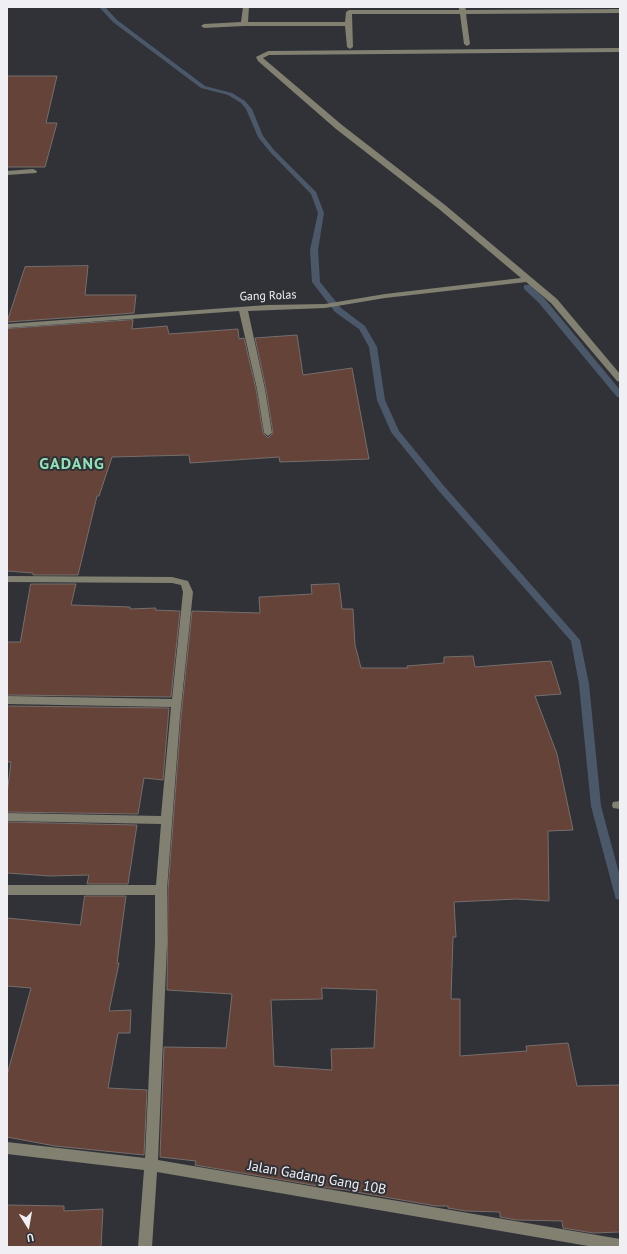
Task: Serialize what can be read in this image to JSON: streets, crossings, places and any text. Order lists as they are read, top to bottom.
{
  "streets": {
    "street": ["Gang Rolas", "Jalan Gadang Gang 10B"]
  },
  "districts": ["GADANG"],
  "north": "bottom"
}
